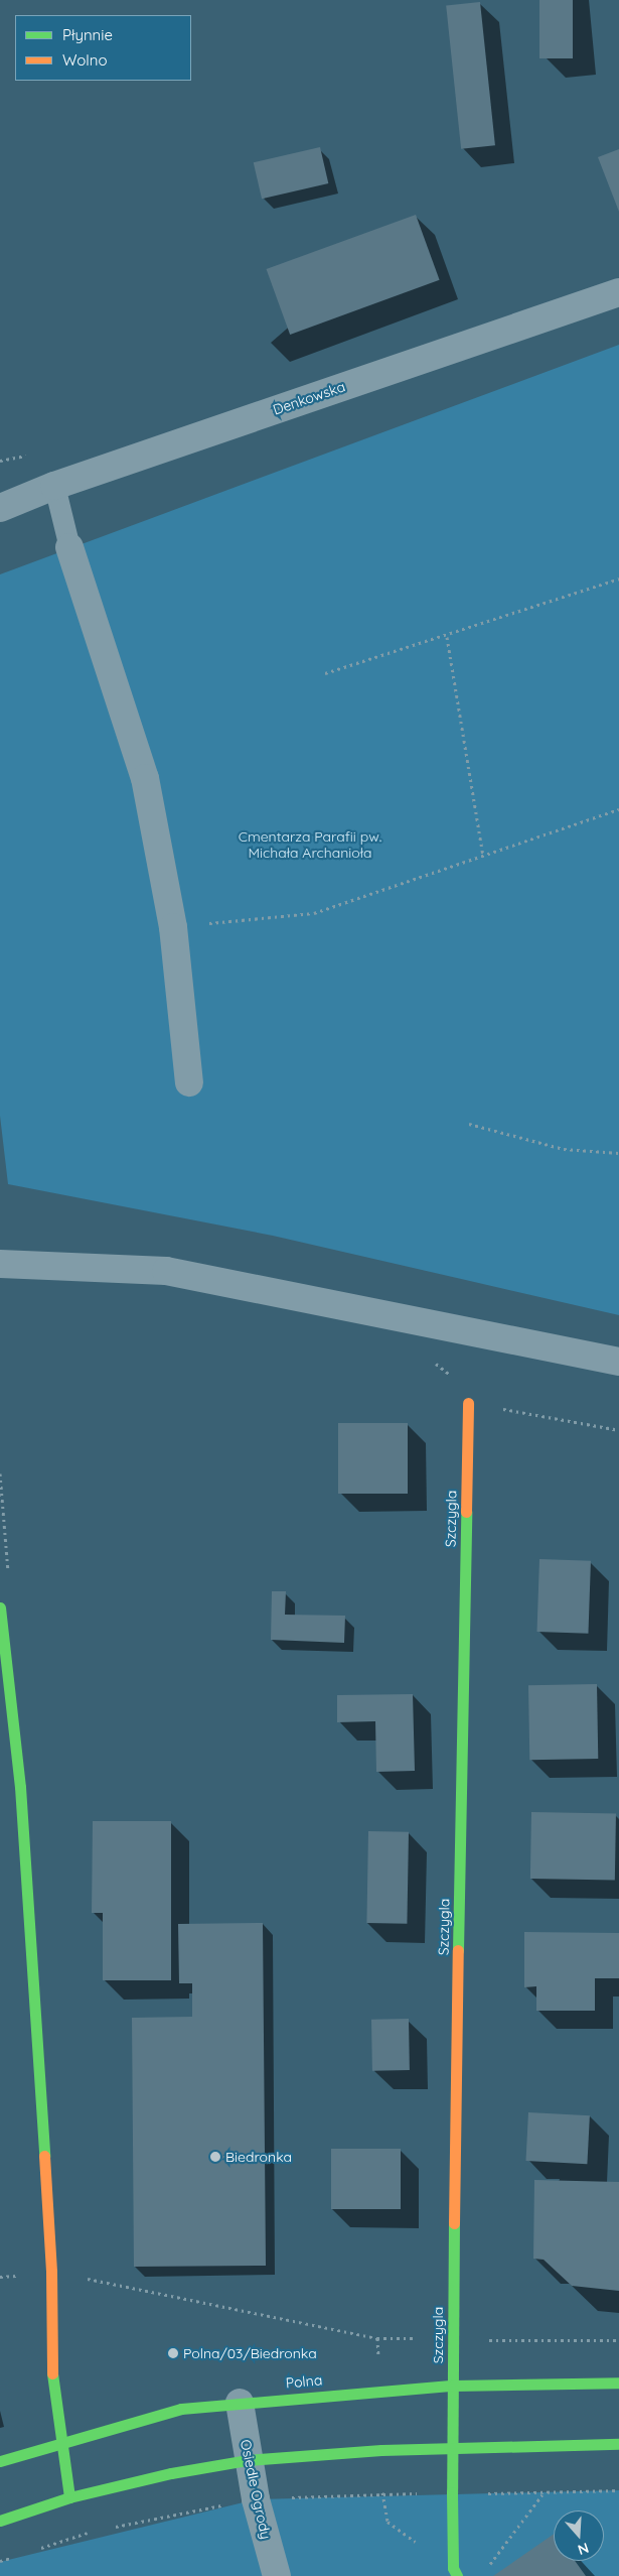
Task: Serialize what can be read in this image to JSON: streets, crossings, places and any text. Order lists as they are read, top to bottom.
{
  "streets": {
    "street": [
      "Denkowska",
      "Szczygla",
      "Polna",
      "Osiedle Ogrody"
    ]
  },
  "crossings": [
    ["Szczygla", "Polna"],
    ["Polna", "Osiedle Ogrody"]
  ],
  "parks": ["Cmentarza Parafii pw. Michała Archanioła"],
  "places": ["Biedronka", "Polna/03/Biedronka"],
  "legend": ["Płynnie", "Wolno"],
  "north": "bottom"
}
